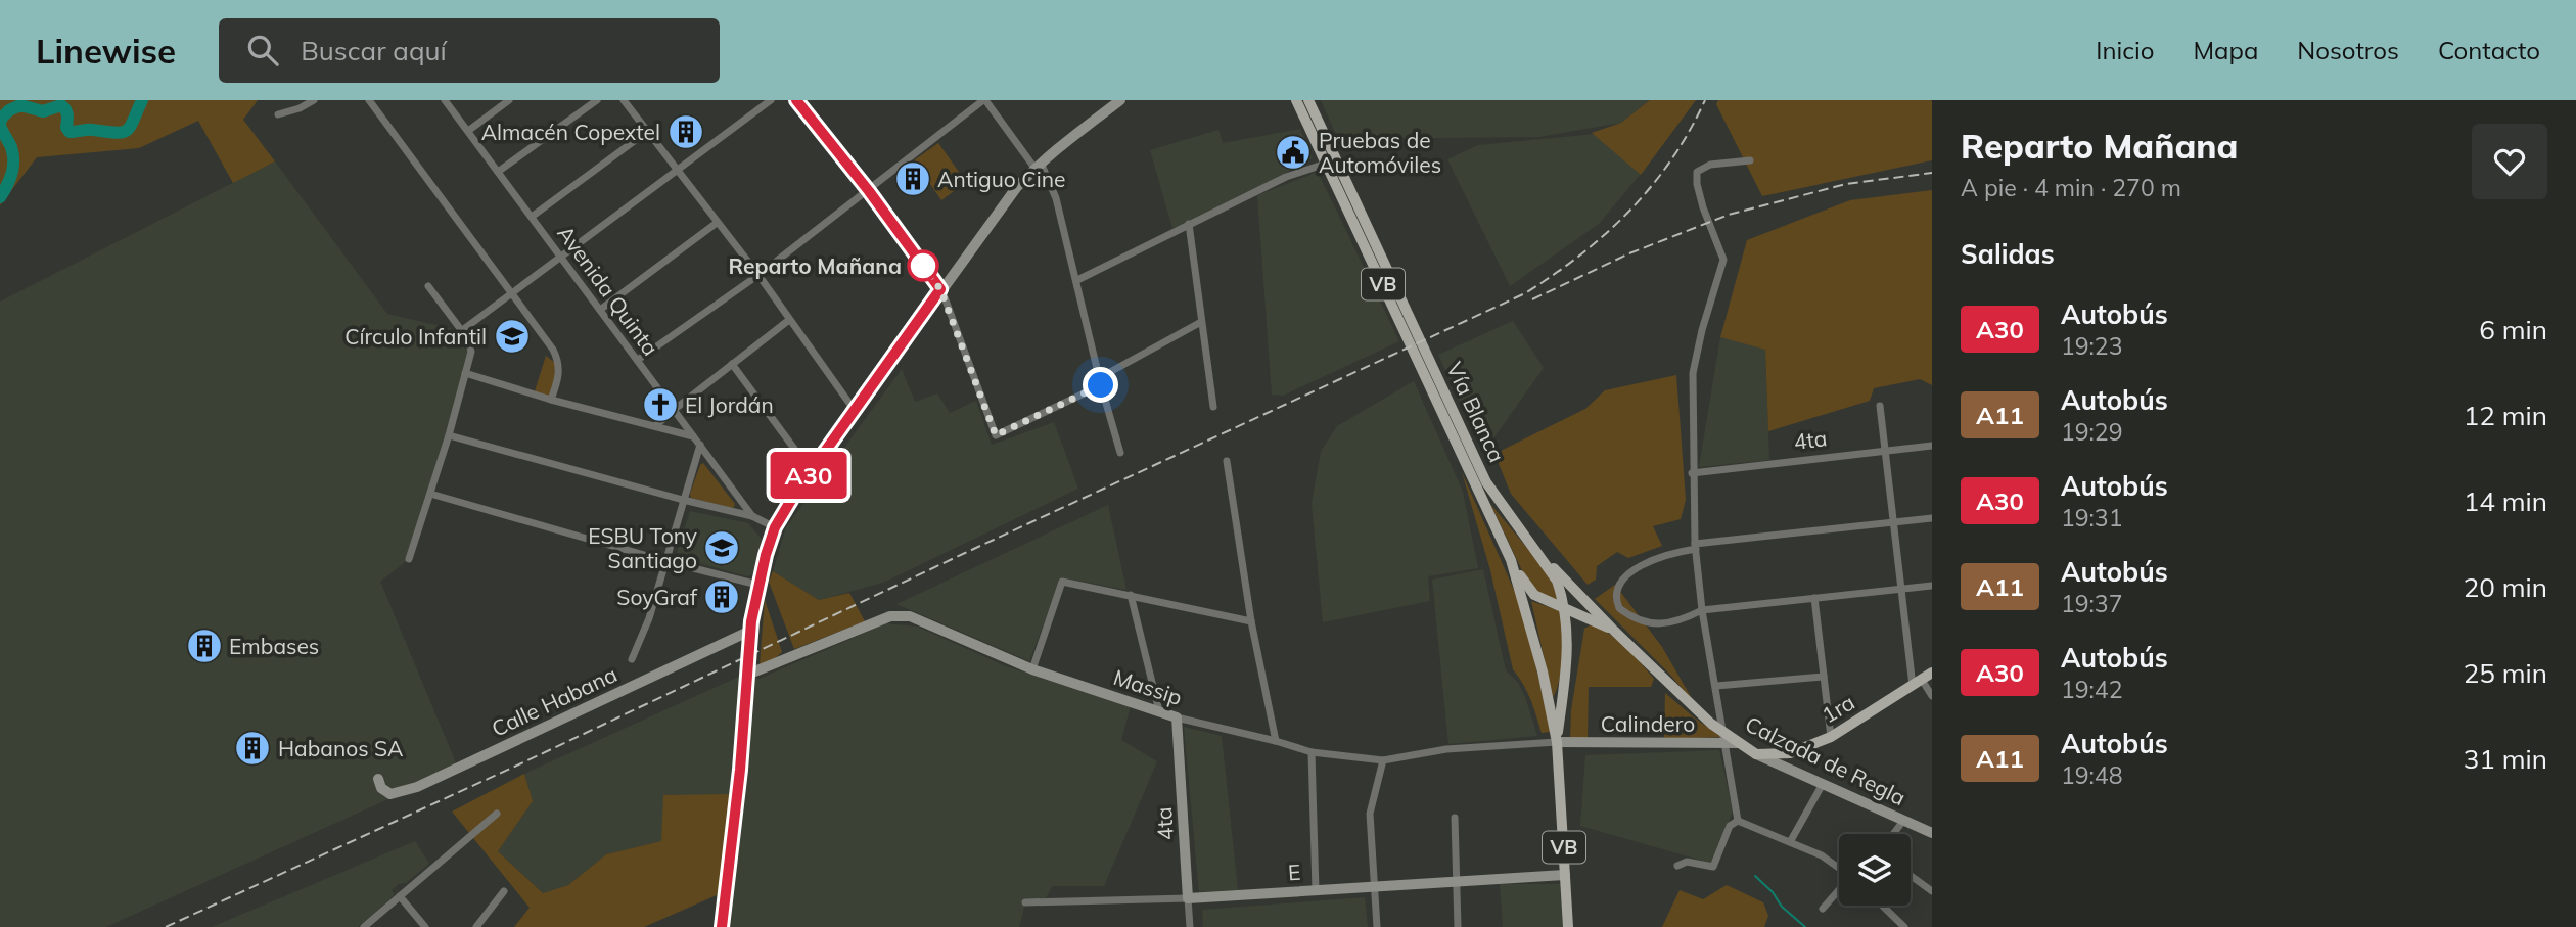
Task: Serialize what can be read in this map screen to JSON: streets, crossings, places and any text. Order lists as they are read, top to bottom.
{
  "streets": {
    "main road": [
      "VB",
      "Vía Blanca",
      "4ta",
      "Massip",
      "Calle Habana",
      "1ra",
      "Calindero",
      "Calzada de Regla",
      "E"
    ],
    "street": ["Avenida Quinta"]
  },
  "crossings": [
    ["Vía Blanca", "Massip"],
    ["Vía Blanca", "Calindero"],
    ["Vía Blanca", "Calzada de Regla"],
    ["Vía Blanca", "E"],
    ["4ta", "Massip"],
    ["4ta", "E"],
    ["Massip", "Calindero"],
    ["1ra", "Calzada de Regla"],
    ["Calindero", "Calzada de Regla"]
  ],
  "places": {
    "building": [
      "Almacén Copextel",
      "Antiguo Cine",
      "SoyGraf",
      "Embases",
      "Habanos SA"
    ],
    "public building": ["Pruebas de Automóviles"],
    "other": ["Reparto Mañana"],
    "school or university": ["Círculo Infantil", "ESBU Tony Santiago"],
    "church": ["El Jordán"]
  },
  "lines": ["bus line A30"],
  "page": {
    "header": "Linewise",
    "search": "Buscar aquí",
    "nav": [
      "Inicio",
      "Mapa",
      "Nosotros",
      "Contacto"
    ],
    "on_map": "A30",
    "heading": [
      ["Reparto Mañana", "A pie · 4 min · 270 m"],
      "Salidas"
    ],
    "list": [
      {
        "mark": "A30",
        "name": "Autobús",
        "note": "19:23",
        "value": "6 min"
      },
      {
        "mark": "A11",
        "name": "Autobús",
        "note": "19:29",
        "value": "12 min"
      },
      {
        "mark": "A30",
        "name": "Autobús",
        "note": "19:31",
        "value": "14 min"
      },
      {
        "mark": "A11",
        "name": "Autobús",
        "note": "19:37",
        "value": "20 min"
      },
      {
        "mark": "A30",
        "name": "Autobús",
        "note": "19:42",
        "value": "25 min"
      },
      {
        "mark": "A11",
        "name": "Autobús",
        "note": "19:48",
        "value": "31 min"
      }
    ]
  }
}
